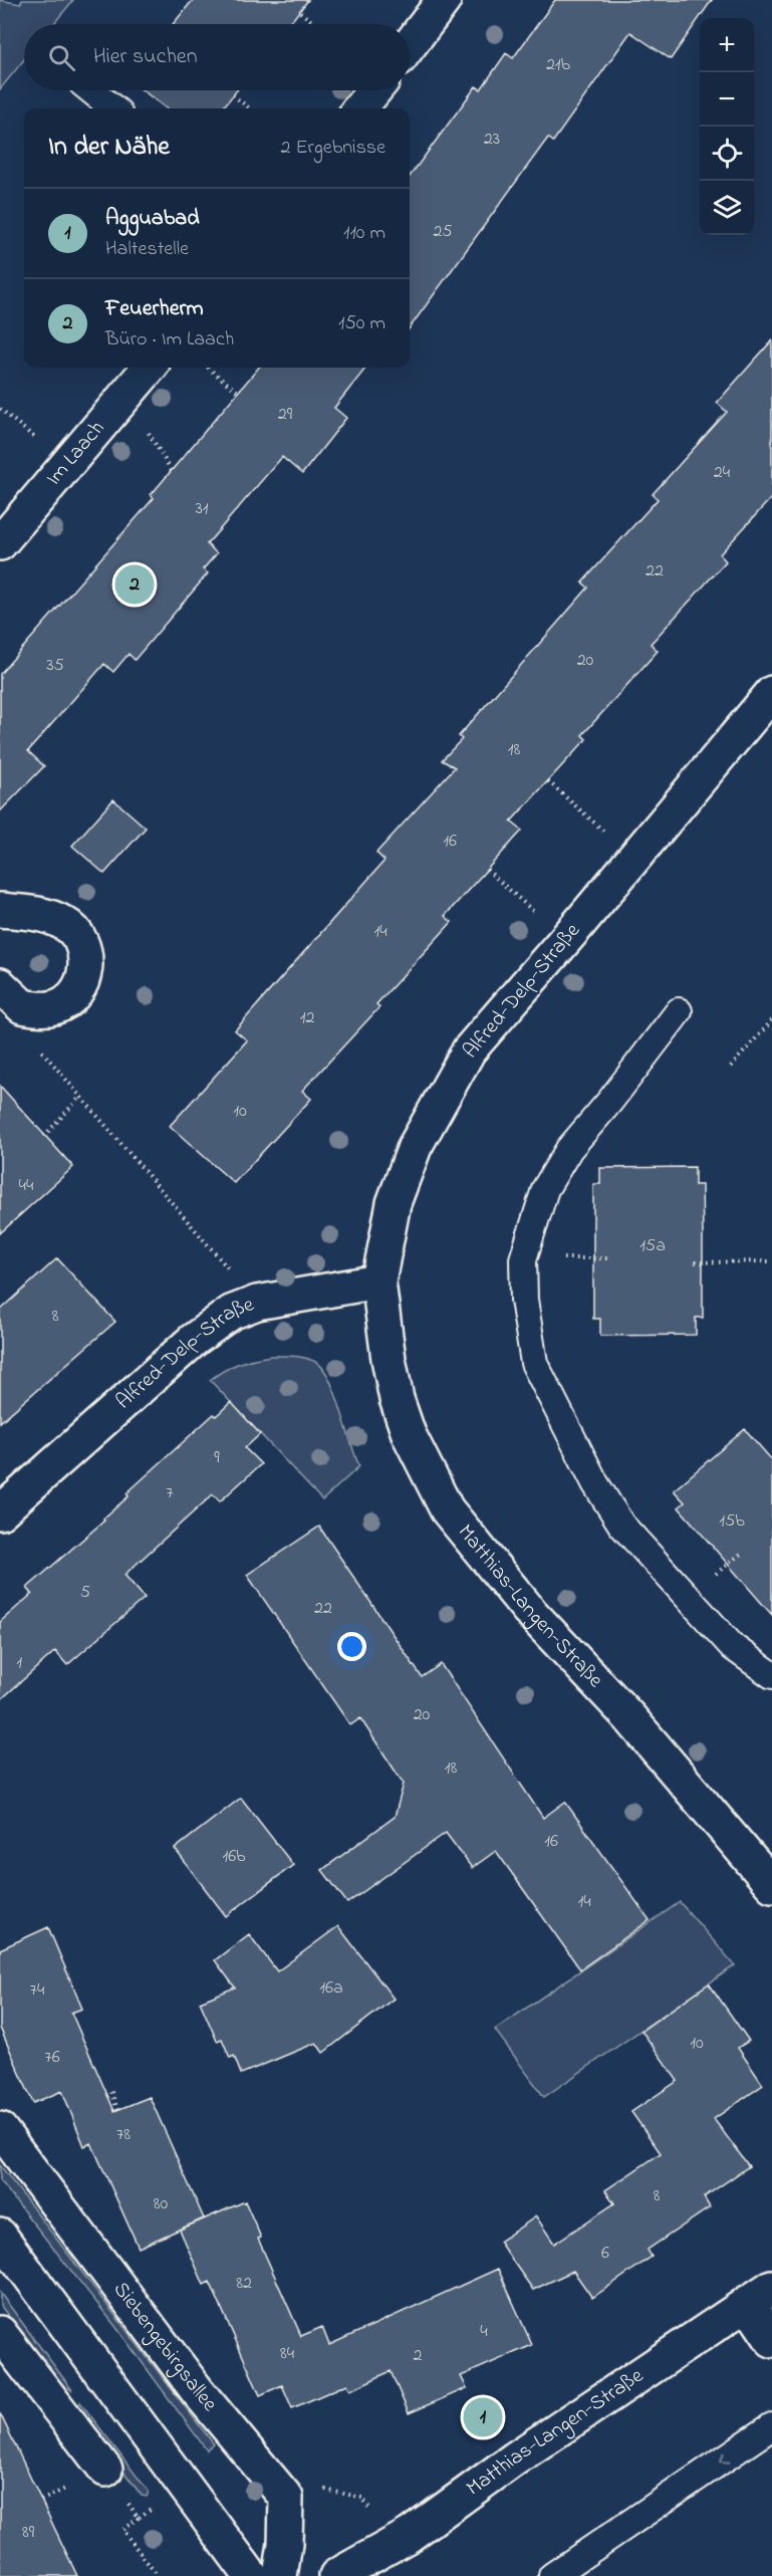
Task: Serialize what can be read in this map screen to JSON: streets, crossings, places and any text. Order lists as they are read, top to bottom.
{
  "streets": {
    "street": [
      "Im Laach",
      "Alfred-Delp-Straße",
      "Matthias-Langen-Straße",
      "Siebengebirgsallee"
    ]
  },
  "crossings": [
    ["Alfred-Delp-Straße", "Matthias-Langen-Straße"]
  ],
  "house_numbers": [
    "21b",
    "23",
    "25",
    "29",
    "24",
    "31",
    "22",
    "20",
    "35",
    "18",
    "16",
    "14",
    "12",
    "10",
    "44",
    "15a",
    "8",
    "9",
    "7",
    "15b",
    "5",
    "22",
    "1",
    "20",
    "18",
    "16",
    "16b",
    "14",
    "16a",
    "74",
    "10",
    "76",
    "78",
    "8",
    "80",
    "6",
    "82",
    "4",
    "84",
    "2",
    "89"
  ],
  "page": {
    "map_buttons": ["+", "−"],
    "search": "Hier suchen",
    "heading": ["In der Nähe", "2 Ergebnisse"],
    "list": [
      {
        "mark": "1",
        "name": "Agguabad",
        "note": "Haltestelle",
        "value": "110 m"
      },
      {
        "mark": "2",
        "name": "Feuerherm",
        "note": "Büro · Im Laach",
        "value": "150 m"
      }
    ],
    "pins": ["2", "1"]
  }
}
